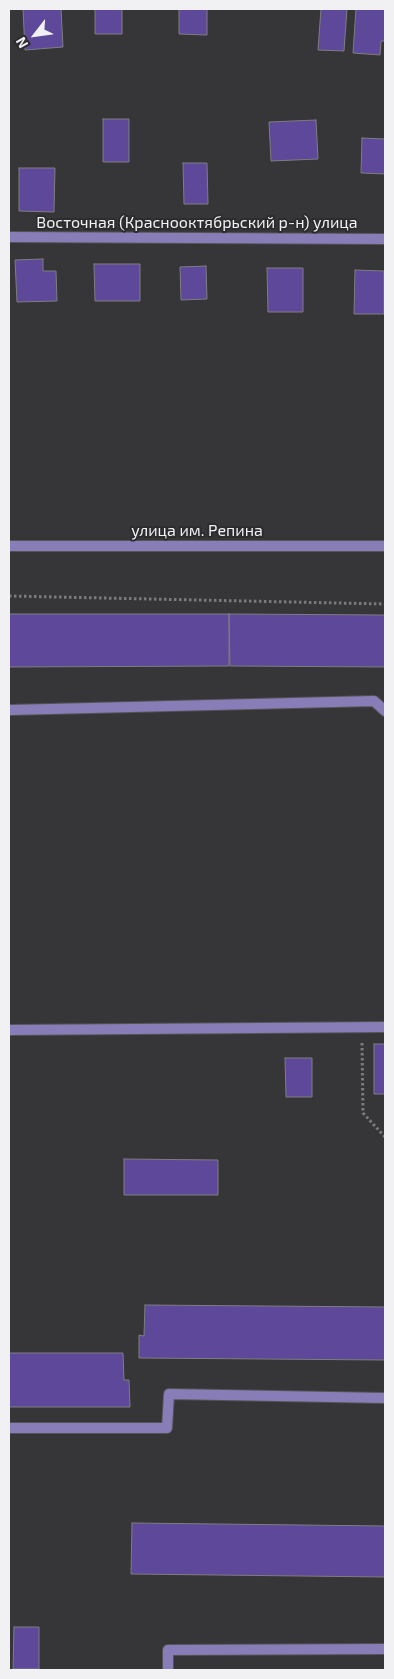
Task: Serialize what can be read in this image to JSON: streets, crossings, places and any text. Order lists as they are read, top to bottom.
{
  "streets": {
    "street": ["Восточная (Краснооктябрьский р-н) улица", "улица им. Репина"]
  },
  "north": "bottom left"
}
